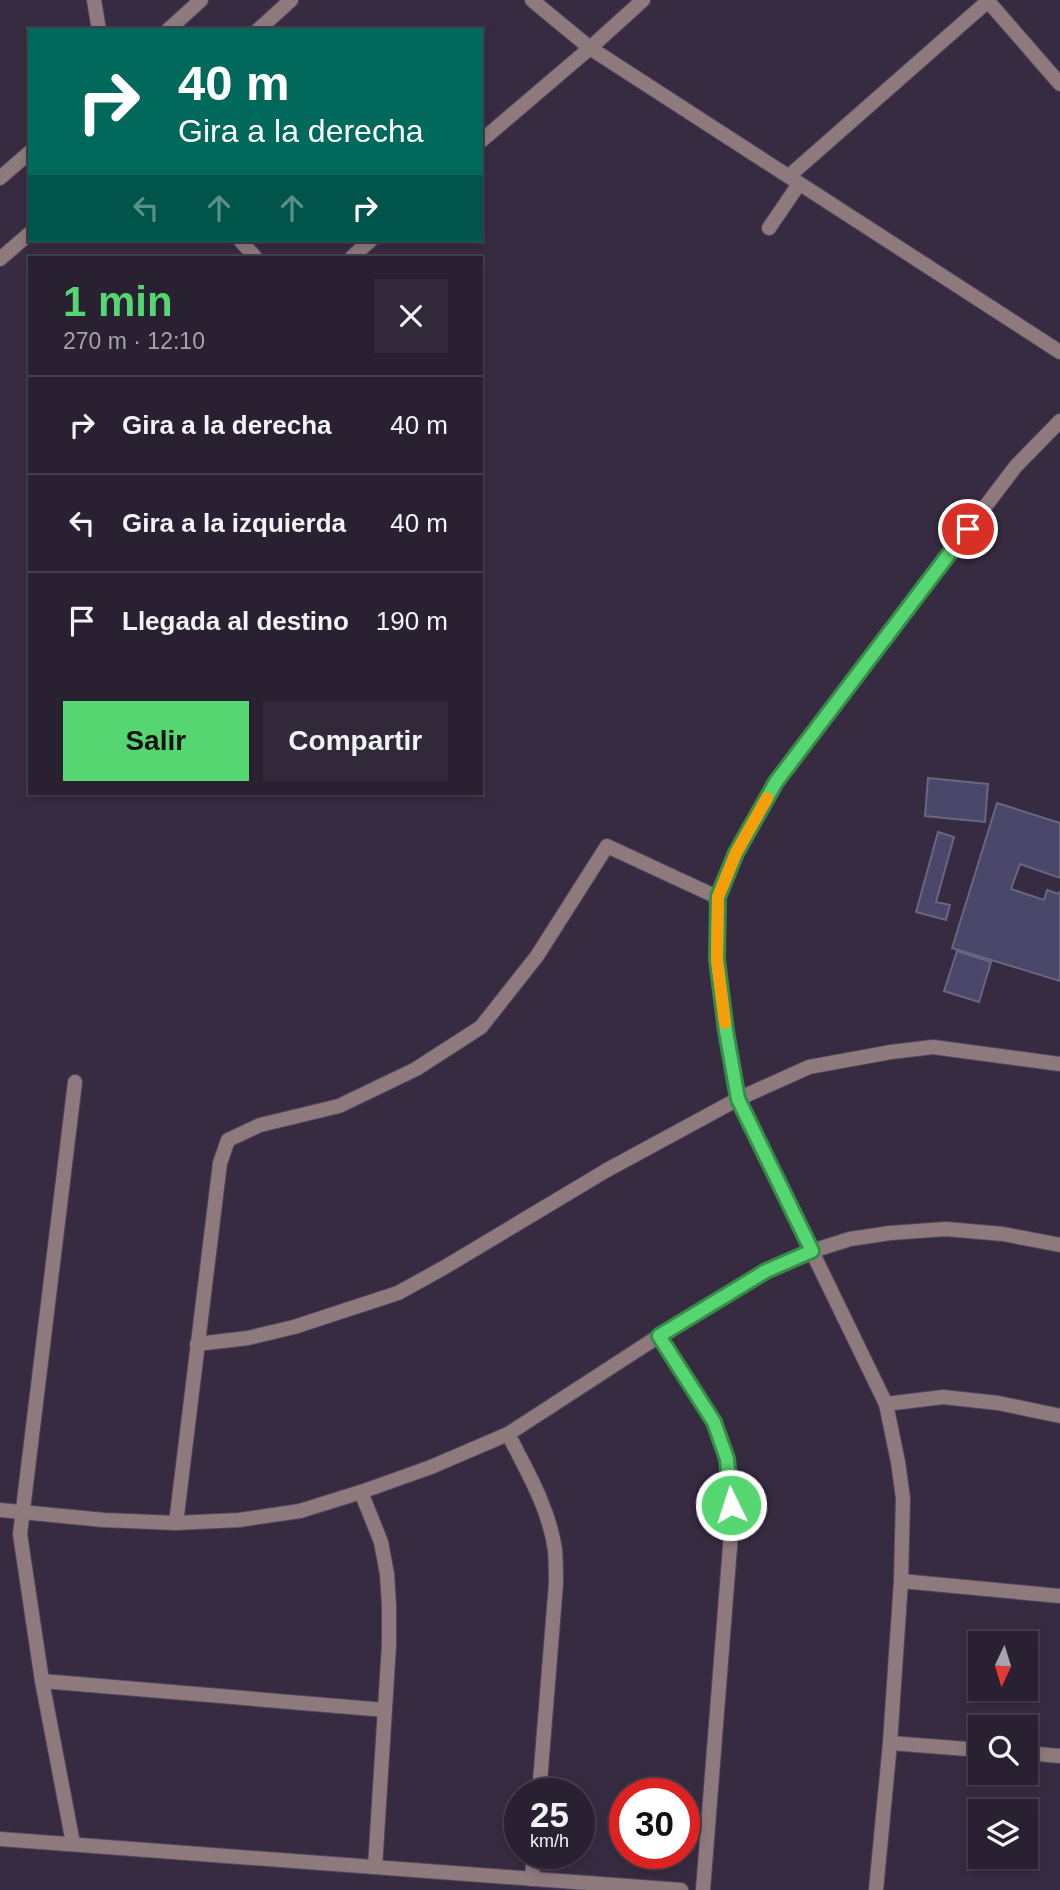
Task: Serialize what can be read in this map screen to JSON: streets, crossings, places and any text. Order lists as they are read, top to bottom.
{
  "north": "bottom",
  "page": {
    "turn": ["40 m", "Gira a la derecha"],
    "heading": ["1 min", "270 m · 12:10"],
    "list": [
      {
        "name": "Gira a la derecha",
        "value": "40 m"
      },
      {
        "name": "Gira a la izquierda",
        "value": "40 m"
      },
      {
        "name": "Llegada al destino",
        "value": "190 m"
      }
    ],
    "buttons": ["Salir", "Compartir"],
    "speed": "25 km/h",
    "limit": "30"
  }
}
